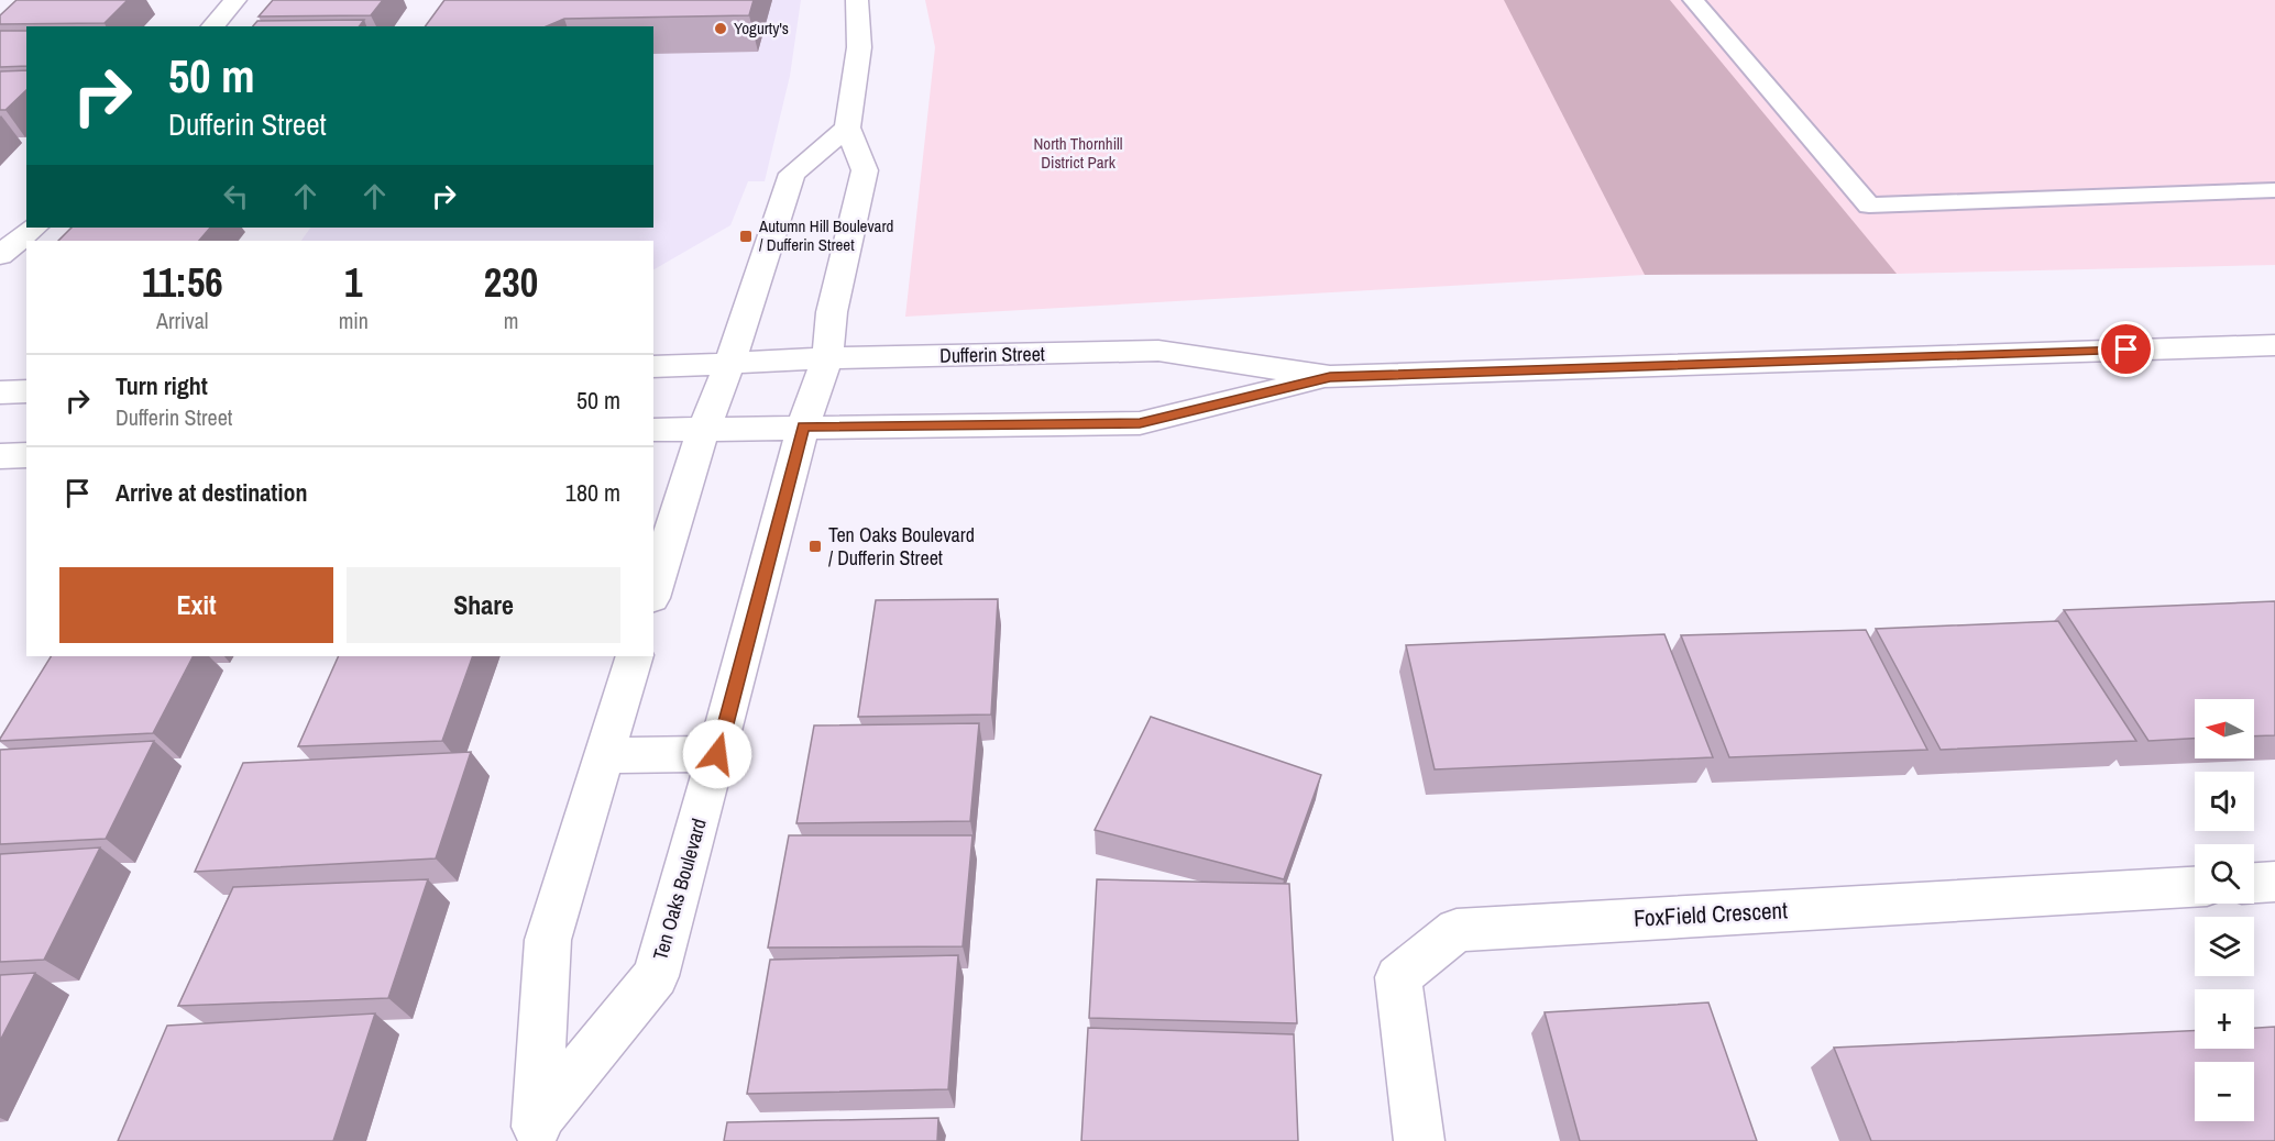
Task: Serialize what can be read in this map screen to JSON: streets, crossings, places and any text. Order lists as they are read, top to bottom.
{
  "streets": {
    "street": ["Dufferin Street", "Ten Oaks Boulevard", "FoxField Crescent"]
  },
  "crossings": [
    ["Dufferin Street", "Ten Oaks Boulevard"]
  ],
  "parks": ["North Thornhill District Park"],
  "places": {
    "other": ["Yogurty's"],
    "transit": ["Autumn Hill Boulevard / Dufferin Street", "Ten Oaks Boulevard / Dufferin Street"]
  },
  "north": "left",
  "page": {
    "turn": ["50 m", "Dufferin Street"],
    "eta": [
      "11:56",
      "Arrival",
      "1",
      "min",
      "230",
      "m"
    ],
    "list": [
      {
        "name": "Turn right",
        "note": "Dufferin Street",
        "value": "50 m"
      },
      {
        "name": "Arrive at destination",
        "value": "180 m"
      }
    ],
    "buttons": ["Exit", "Share"],
    "map_buttons": ["+", "−"]
  }
}
